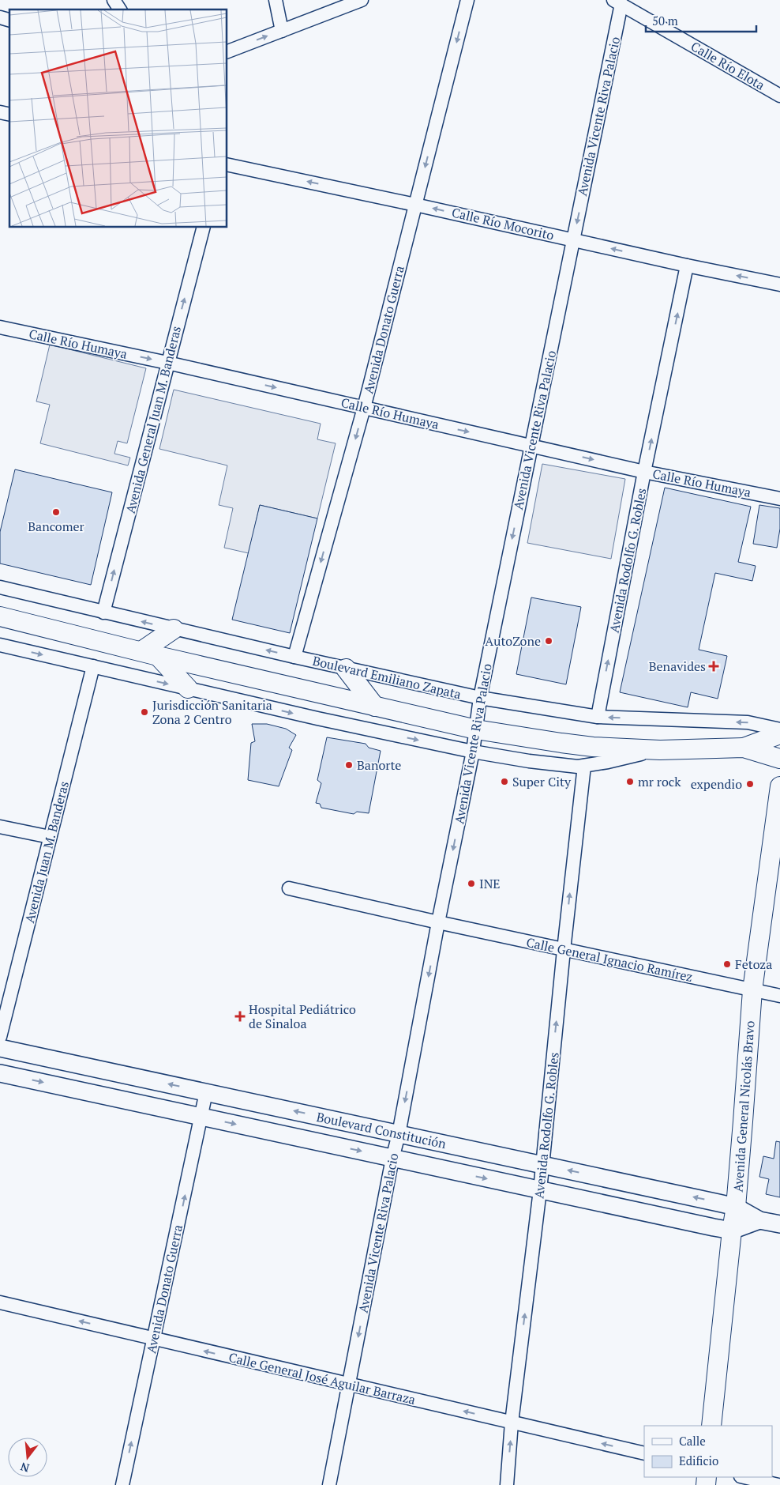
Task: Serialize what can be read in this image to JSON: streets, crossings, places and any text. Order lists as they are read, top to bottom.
{
  "streets": {
    "main road": ["Avenida General Nicolás Bravo"],
    "street": [
      "Calle Río Elota",
      "Avenida Vicente Riva Palacio",
      "Calle Río Mocorito",
      "Avenida Donato Guerra",
      "Calle Río Humaya",
      "Avenida General Juan M. Banderas",
      "Avenida Rodolfo G. Robles",
      "Boulevard Emiliano Zapata",
      "Avenida Juan M. Banderas",
      "Calle General Ignacio Ramírez",
      "Boulevard Constitución",
      "Calle General José Aguilar Barraza"
    ]
  },
  "crossings": [
    ["Calle Río Elota", "Avenida Vicente Riva Palacio"],
    ["Avenida Vicente Riva Palacio", "Calle Río Mocorito"],
    ["Avenida Vicente Riva Palacio", "Calle Río Humaya"],
    ["Avenida Vicente Riva Palacio", "Boulevard Emiliano Zapata"],
    ["Avenida Vicente Riva Palacio", "Calle General Ignacio Ramírez"],
    ["Avenida Vicente Riva Palacio", "Boulevard Constitución"],
    ["Avenida Vicente Riva Palacio", "Calle General José Aguilar Barraza"],
    ["Calle Río Mocorito", "Avenida Donato Guerra"],
    ["Calle Río Mocorito", "Avenida Rodolfo G. Robles"],
    ["Avenida Donato Guerra", "Calle Río Humaya"],
    ["Avenida Donato Guerra", "Boulevard Emiliano Zapata"],
    ["Avenida Donato Guerra", "Boulevard Constitución"],
    ["Avenida Donato Guerra", "Calle General José Aguilar Barraza"],
    ["Calle Río Humaya", "Avenida General Juan M. Banderas"],
    ["Calle Río Humaya", "Avenida Rodolfo G. Robles"],
    ["Avenida General Juan M. Banderas", "Boulevard Emiliano Zapata"],
    ["Avenida Rodolfo G. Robles", "Boulevard Emiliano Zapata"],
    ["Avenida Rodolfo G. Robles", "Calle General Ignacio Ramírez"],
    ["Avenida Rodolfo G. Robles", "Boulevard Constitución"],
    ["Avenida Rodolfo G. Robles", "Calle General José Aguilar Barraza"],
    ["Calle General Ignacio Ramírez", "Avenida General Nicolás Bravo"],
    ["Avenida General Nicolás Bravo", "Boulevard Constitución"]
  ],
  "one_way": [
    "Avenida Vicente Riva Palacio",
    "Calle Río Mocorito",
    "Calle Río Humaya",
    "Avenida General Juan M. Banderas",
    "Avenida Rodolfo G. Robles",
    "Calle General José Aguilar Barraza"
  ],
  "places": {
    "other": [
      "Bancomer",
      "AutoZone",
      "Jurisdicción Sanitaria Zona 2 Centro",
      "Banorte",
      "Super City",
      "mr rock",
      "expendio",
      "INE",
      "Fetoza"
    ],
    "health": ["Benavides", "Hospital Pediátrico de Sinaloa"]
  },
  "legend": ["Calle", "Edificio"],
  "scale_bar": "50 m",
  "north": "bottom"
}
